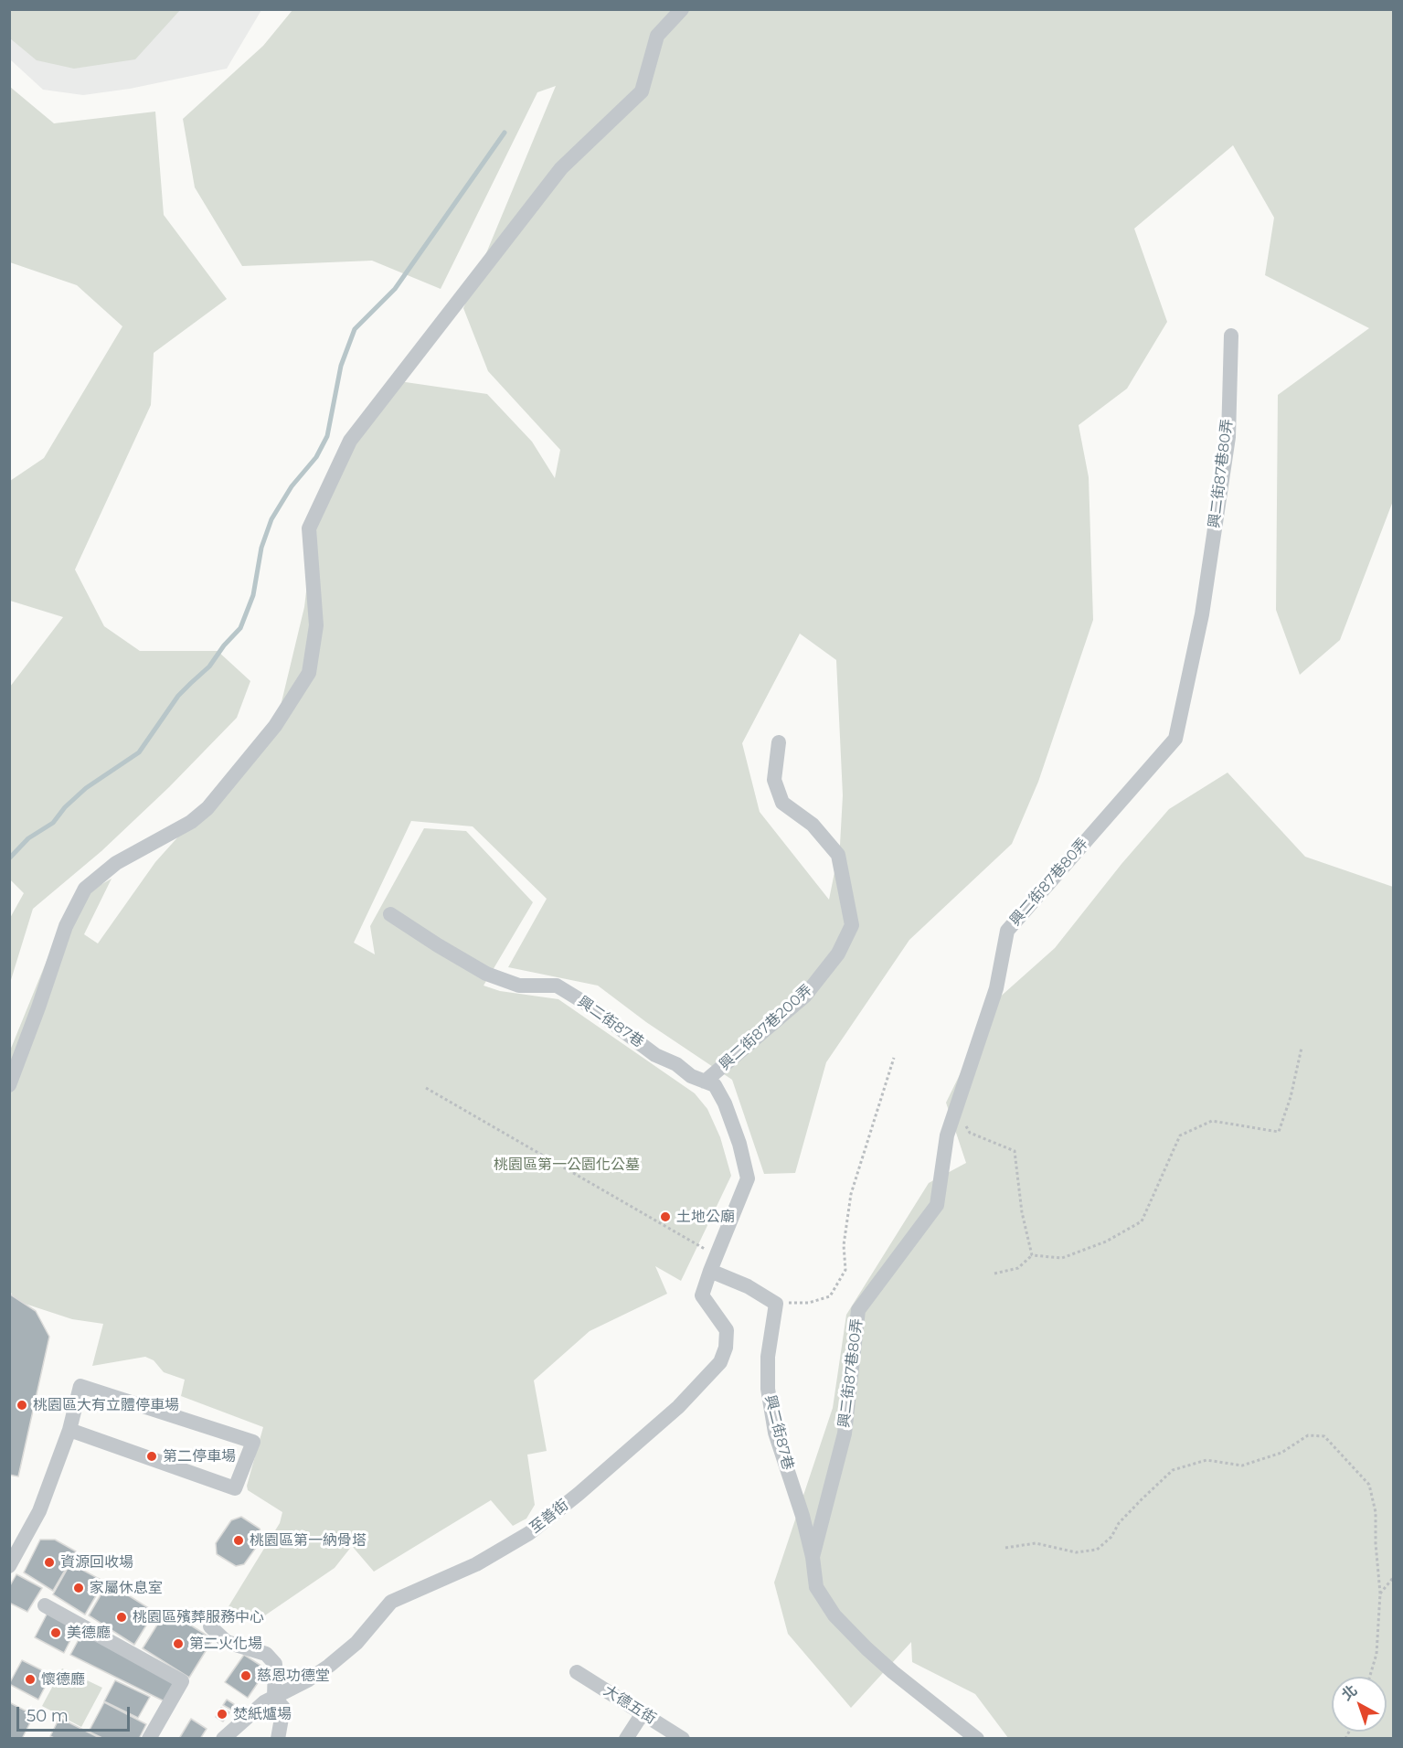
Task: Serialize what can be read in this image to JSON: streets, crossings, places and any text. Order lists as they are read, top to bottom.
{
  "streets": {
    "street": [
      "興二街87巷80弄",
      "興二街87巷",
      "興二街87巷200弄",
      "至善街",
      "大德五街"
    ]
  },
  "crossings": [
    ["興二街87巷80弄", "興二街87巷"],
    ["興二街87巷", "興二街87巷200弄"],
    ["興二街87巷", "至善街"]
  ],
  "parks": ["桃園區第一公園化公墓"],
  "places": [
    "土地公廟",
    "桃園區大有立體停車場",
    "第二停車場",
    "桃園區第一納骨塔",
    "資源回收場",
    "家屬休息室",
    "桃園區殯葬服務中心",
    "美德廳",
    "第二火化場",
    "慈恩功德堂",
    "懷德廳",
    "焚紙爐場"
  ],
  "scale_bar": "50 m",
  "north": "top left"
}
